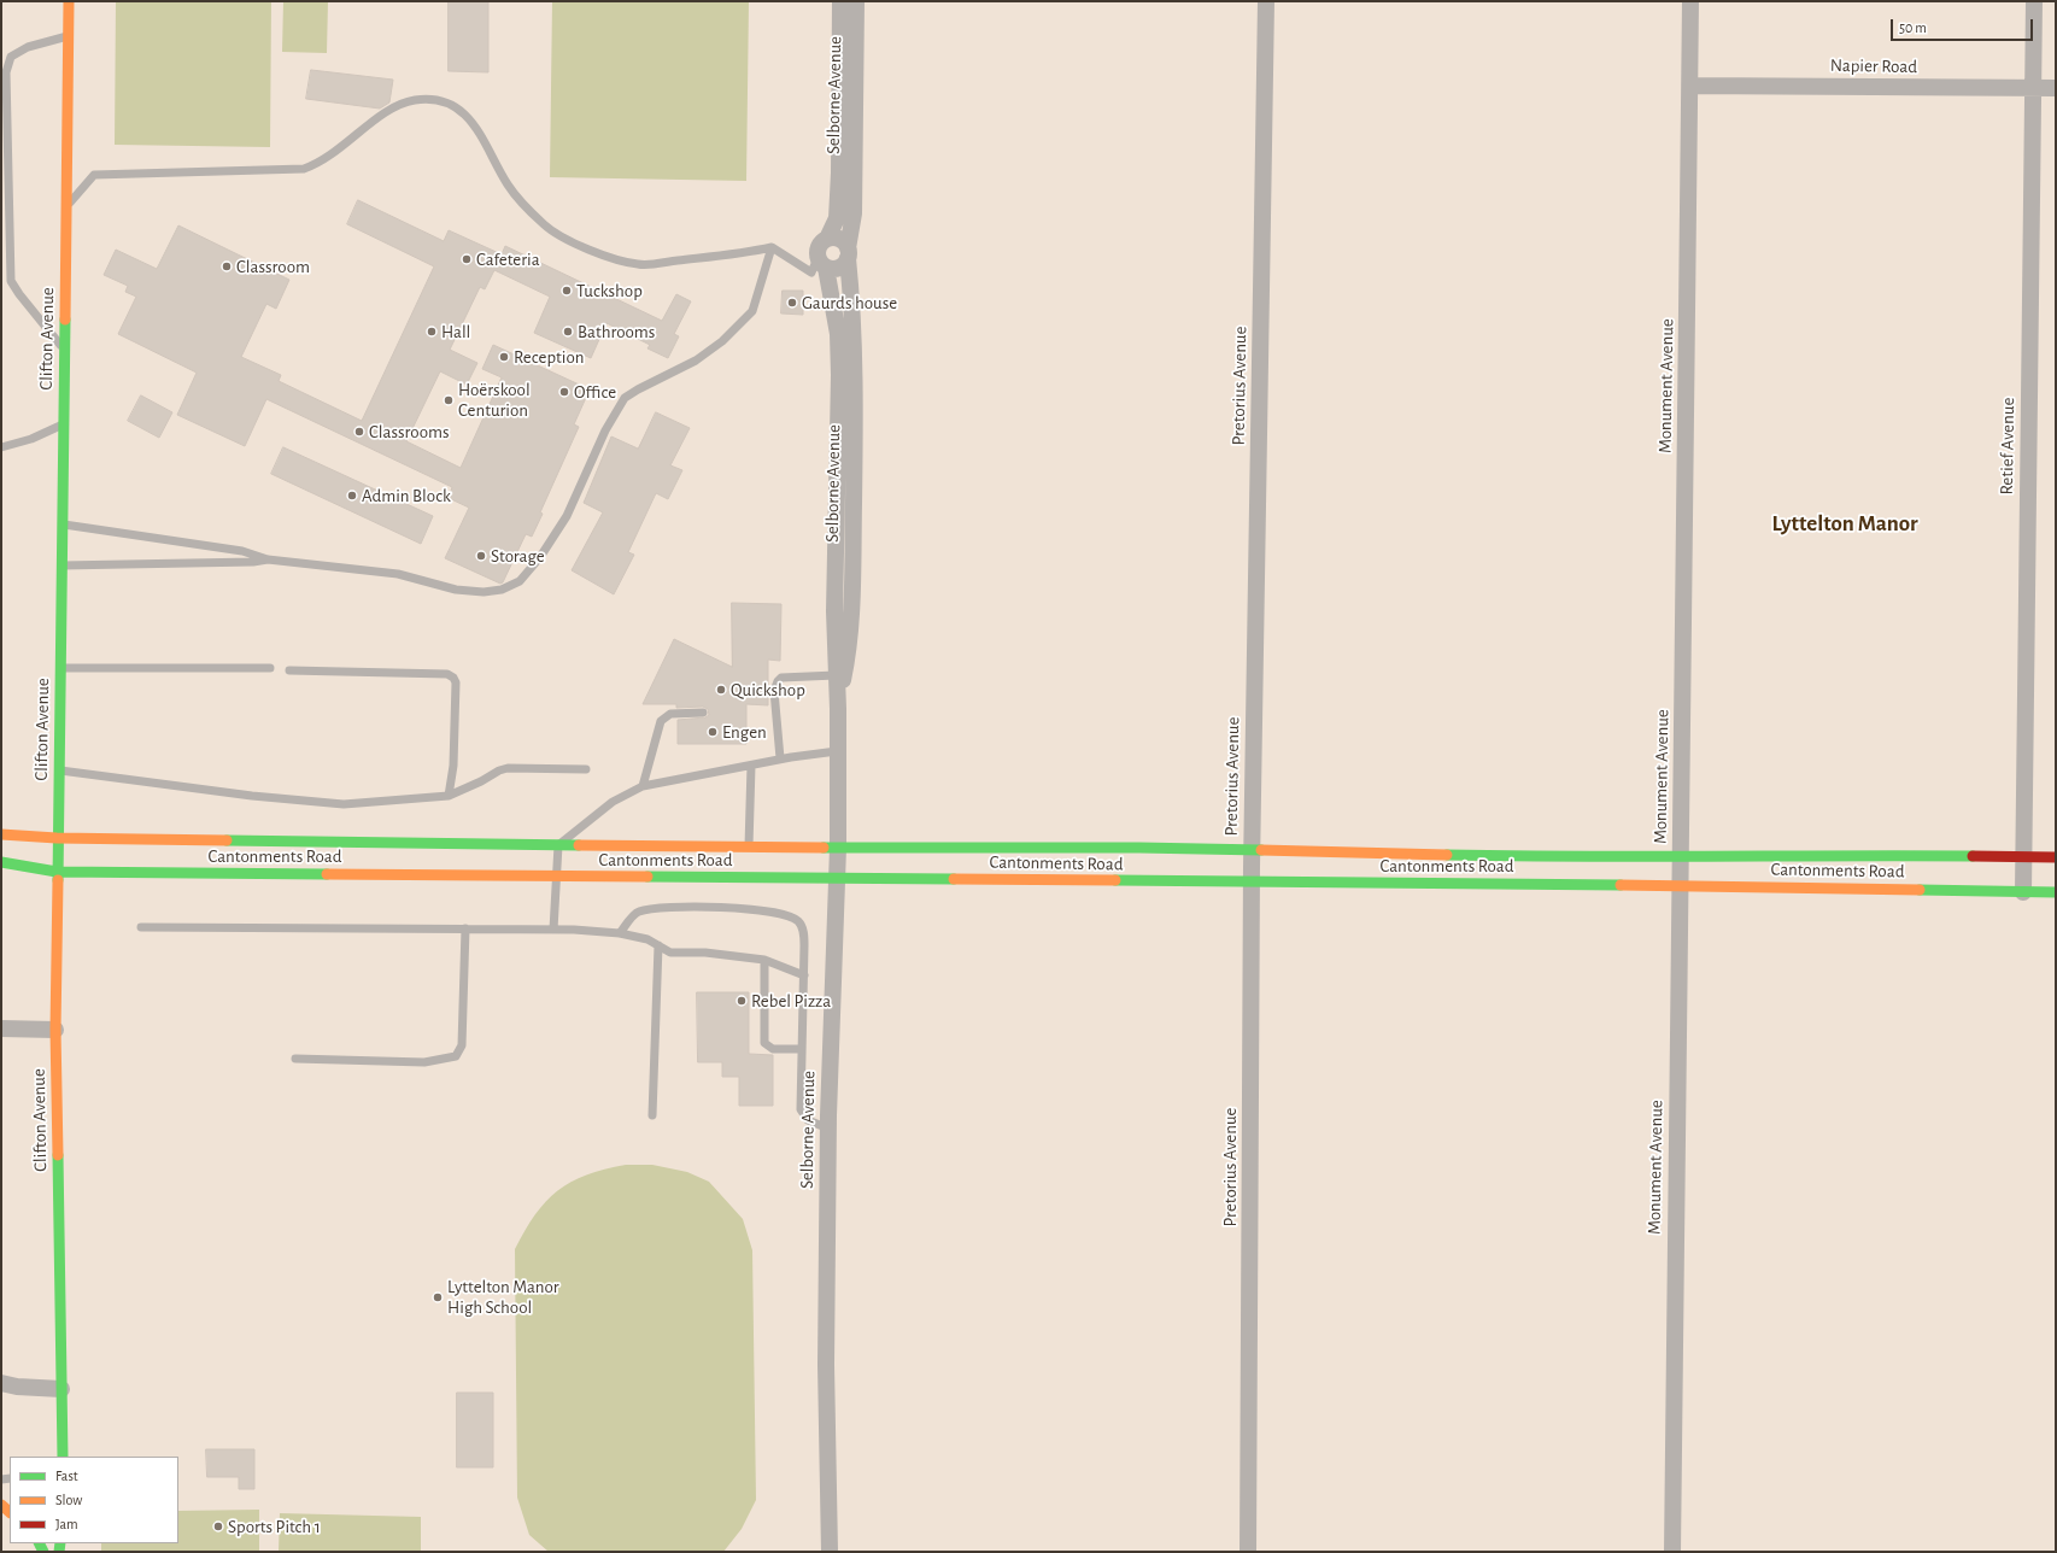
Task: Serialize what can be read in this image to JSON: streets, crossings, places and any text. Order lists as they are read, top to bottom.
{
  "streets": {
    "main road": ["Clifton Avenue", "Cantonments Road"],
    "street": [
      "Napier Road",
      "Selborne Avenue",
      "Pretorius Avenue",
      "Monument Avenue",
      "Retief Avenue"
    ]
  },
  "crossings": [
    ["Napier Road", "Monument Avenue"],
    ["Napier Road", "Retief Avenue"],
    ["Selborne Avenue", "Cantonments Road"],
    ["Clifton Avenue", "Cantonments Road"],
    ["Pretorius Avenue", "Cantonments Road"],
    ["Monument Avenue", "Cantonments Road"],
    ["Retief Avenue", "Cantonments Road"]
  ],
  "districts": ["Lyttelton Manor"],
  "places": [
    "Cafeteria",
    "Classroom",
    "Tuckshop",
    "Gaurds house",
    "Hall",
    "Bathrooms",
    "Reception",
    "Office",
    "Hoërskool Centurion",
    "Classrooms",
    "Admin Block",
    "Storage",
    "Quickshop",
    "Engen",
    "Rebel Pizza",
    "Lyttelton Manor High School",
    "Sports Pitch 1"
  ],
  "legend": ["Fast", "Slow", "Jam"],
  "scale_bar": "50 m"
}
